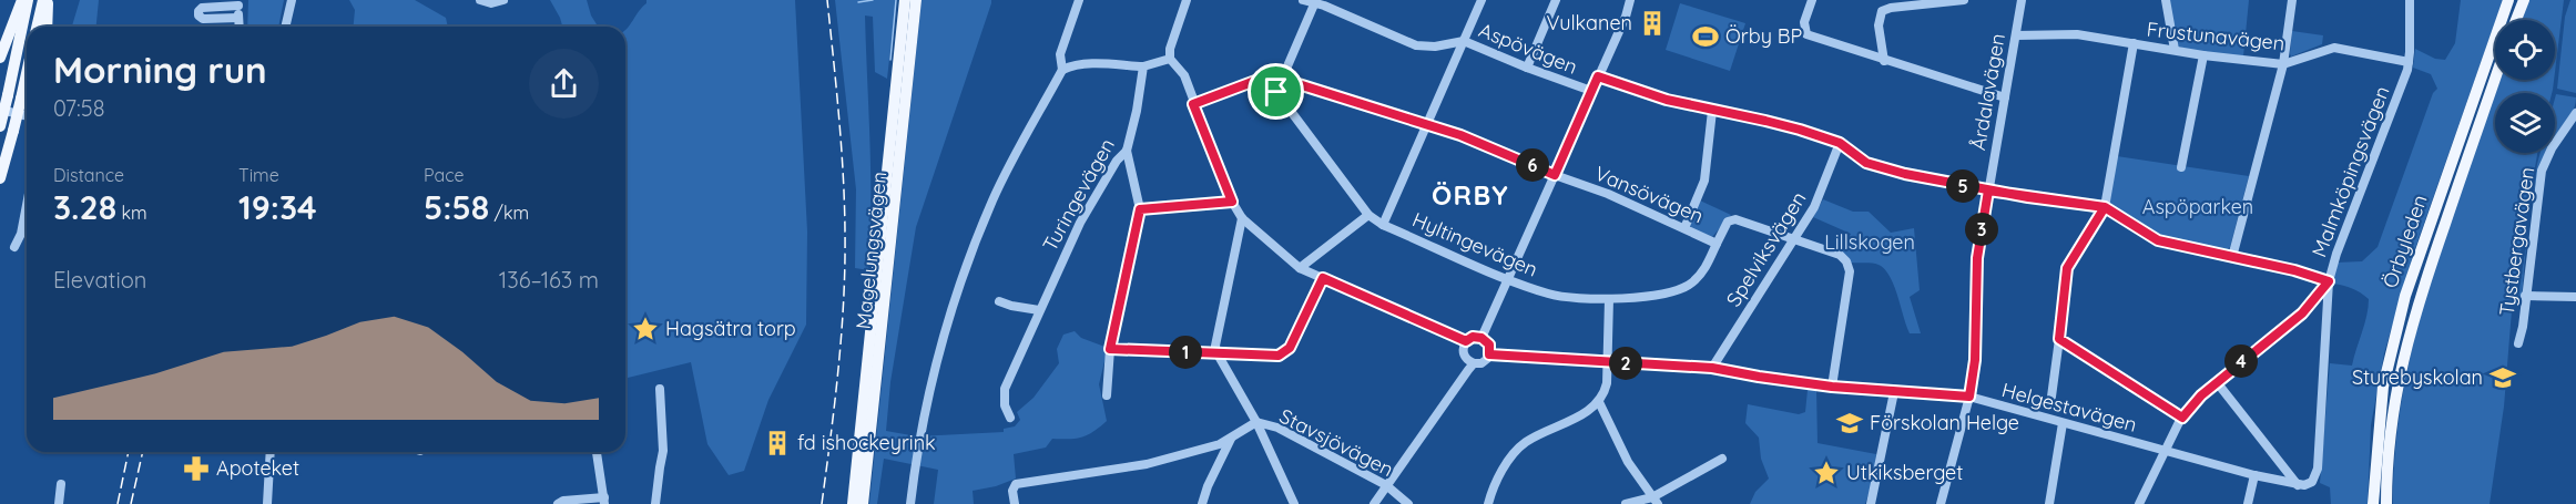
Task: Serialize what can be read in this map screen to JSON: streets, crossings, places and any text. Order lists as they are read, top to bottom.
{
  "streets": {
    "main road": ["Örbyleden", "Magelungsvägen"],
    "street": [
      "Frustunavägen",
      "Aspövägen",
      "Årdalavägen",
      "Malmköpingsvägen",
      "Turingevägen",
      "Vansövägen",
      "Tystbergavägen",
      "Hyltingevägen",
      "Spelviksvägen",
      "Helgestavägen",
      "Stavsjövägen"
    ]
  },
  "crossings": [
    ["Frustunavägen", "Årdalavägen"],
    ["Frustunavägen", "Malmköpingsvägen"],
    ["Aspövägen", "Årdalavägen"],
    ["Aspövägen", "Malmköpingsvägen"],
    ["Aspövägen", "Spelviksvägen"],
    ["Årdalavägen", "Helgestavägen"],
    ["Malmköpingsvägen", "Helgestavägen"],
    ["Vansövägen", "Hyltingevägen"],
    ["Vansövägen", "Spelviksvägen"],
    ["Vansövägen", "Helgestavägen"],
    ["Spelviksvägen", "Helgestavägen"]
  ],
  "districts": ["ÖRBY"],
  "parks": ["Aspöparken", "Lillskogen"],
  "places": {
    "building": ["Vulkanen", "fd ishockeyrink"],
    "sports": ["Örby BP"],
    "place": ["Hagsätra torp", "Utkiksberget"],
    "school or university": ["Sturebyskolan", "Förskolan Helge"],
    "pharmacy": ["Apoteket"]
  },
  "page": {
    "heading": ["Morning run", "07:58"],
    "stats": [
      ["Distance", "3.28 km"],
      ["Time", "19:34"],
      ["Pace", "5:58 /km"]
    ],
    "pins": [
      "6",
      "5",
      "3",
      "1",
      "4",
      "2"
    ],
    "chart": ["Elevation", "136–163 m"]
  }
}
